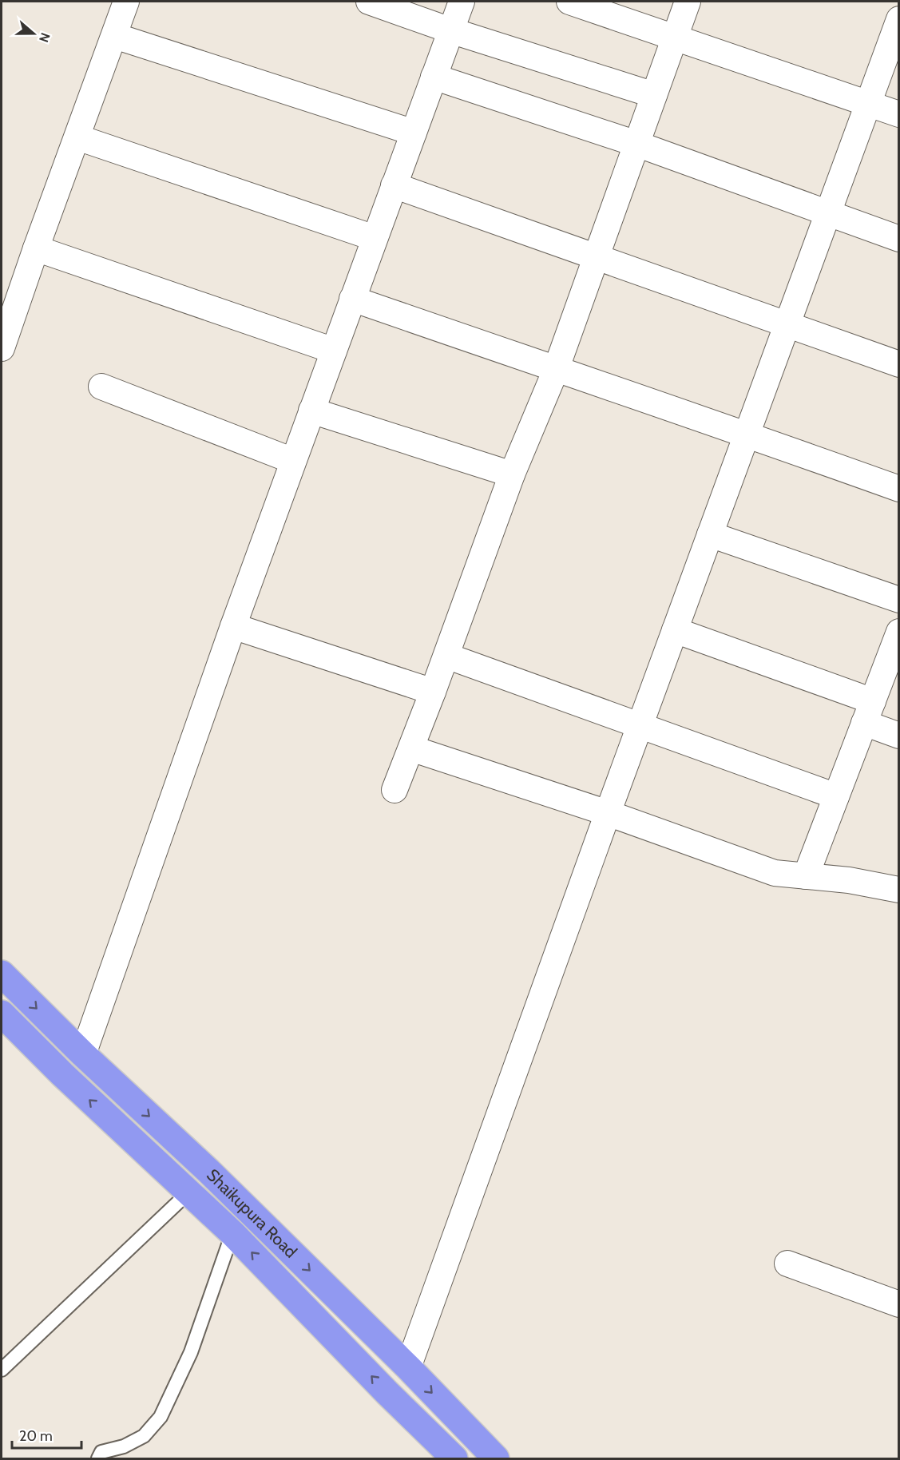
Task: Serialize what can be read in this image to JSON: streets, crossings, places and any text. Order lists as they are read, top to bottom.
{
  "streets": {
    "highway": ["Shaikupura Road"]
  },
  "scale_bar": "20 m",
  "north": "right"
}
